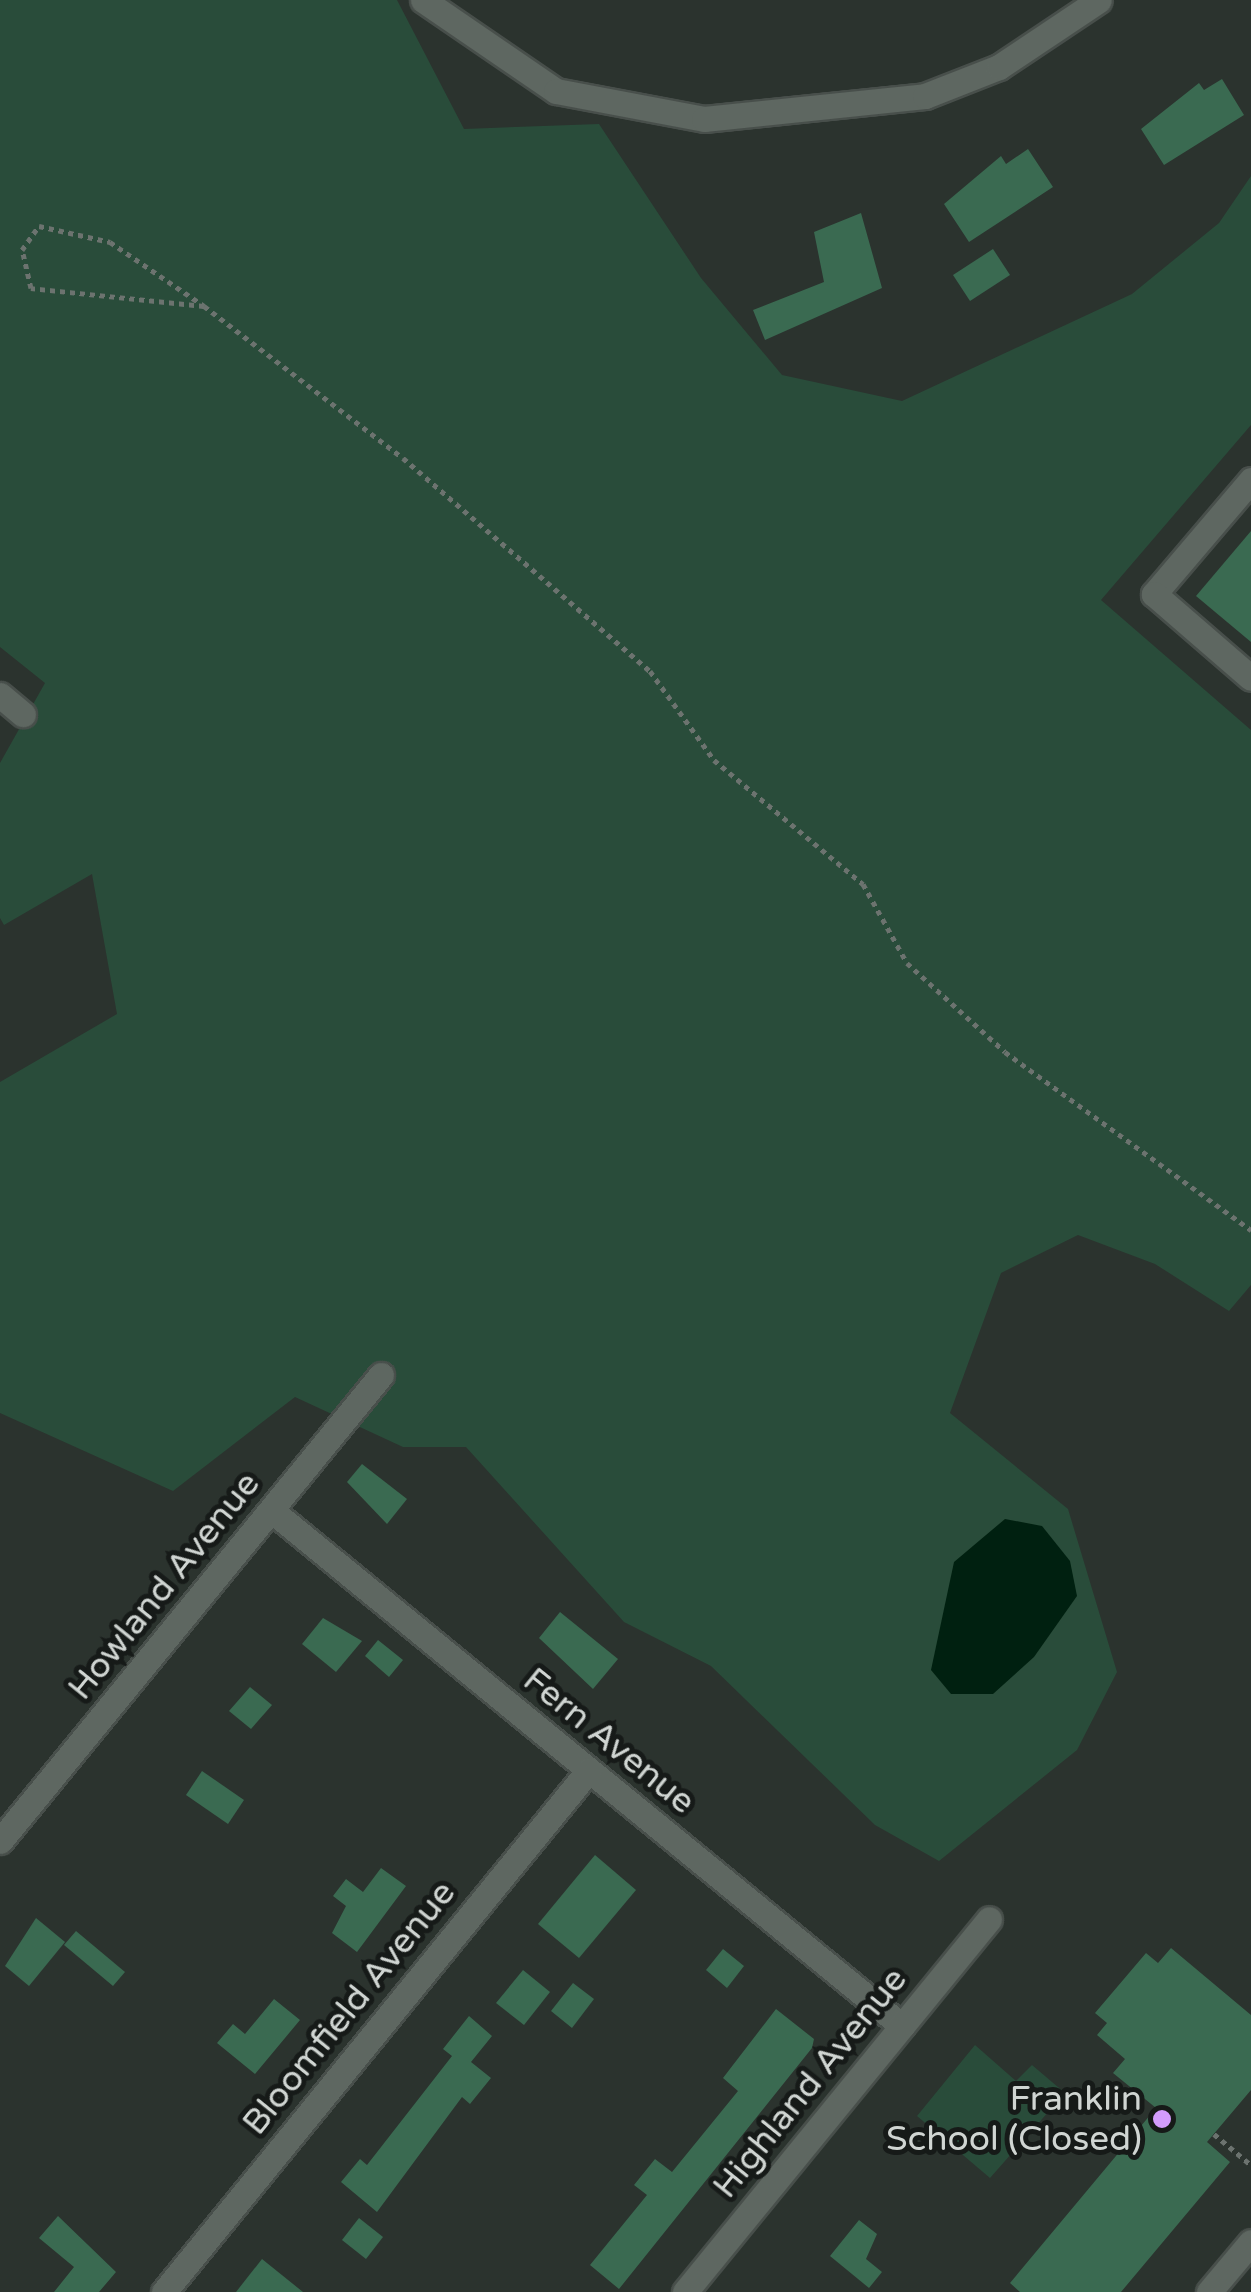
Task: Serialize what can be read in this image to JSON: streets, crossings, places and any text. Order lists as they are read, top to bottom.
{
  "streets": {
    "street": [
      "Howland Avenue",
      "Fern Avenue",
      "Bloomfield Avenue",
      "Highland Avenue"
    ]
  },
  "crossings": [
    ["Howland Avenue", "Fern Avenue"],
    ["Fern Avenue", "Bloomfield Avenue"],
    ["Fern Avenue", "Highland Avenue"]
  ],
  "places": ["Franklin School (Closed)"]
}
